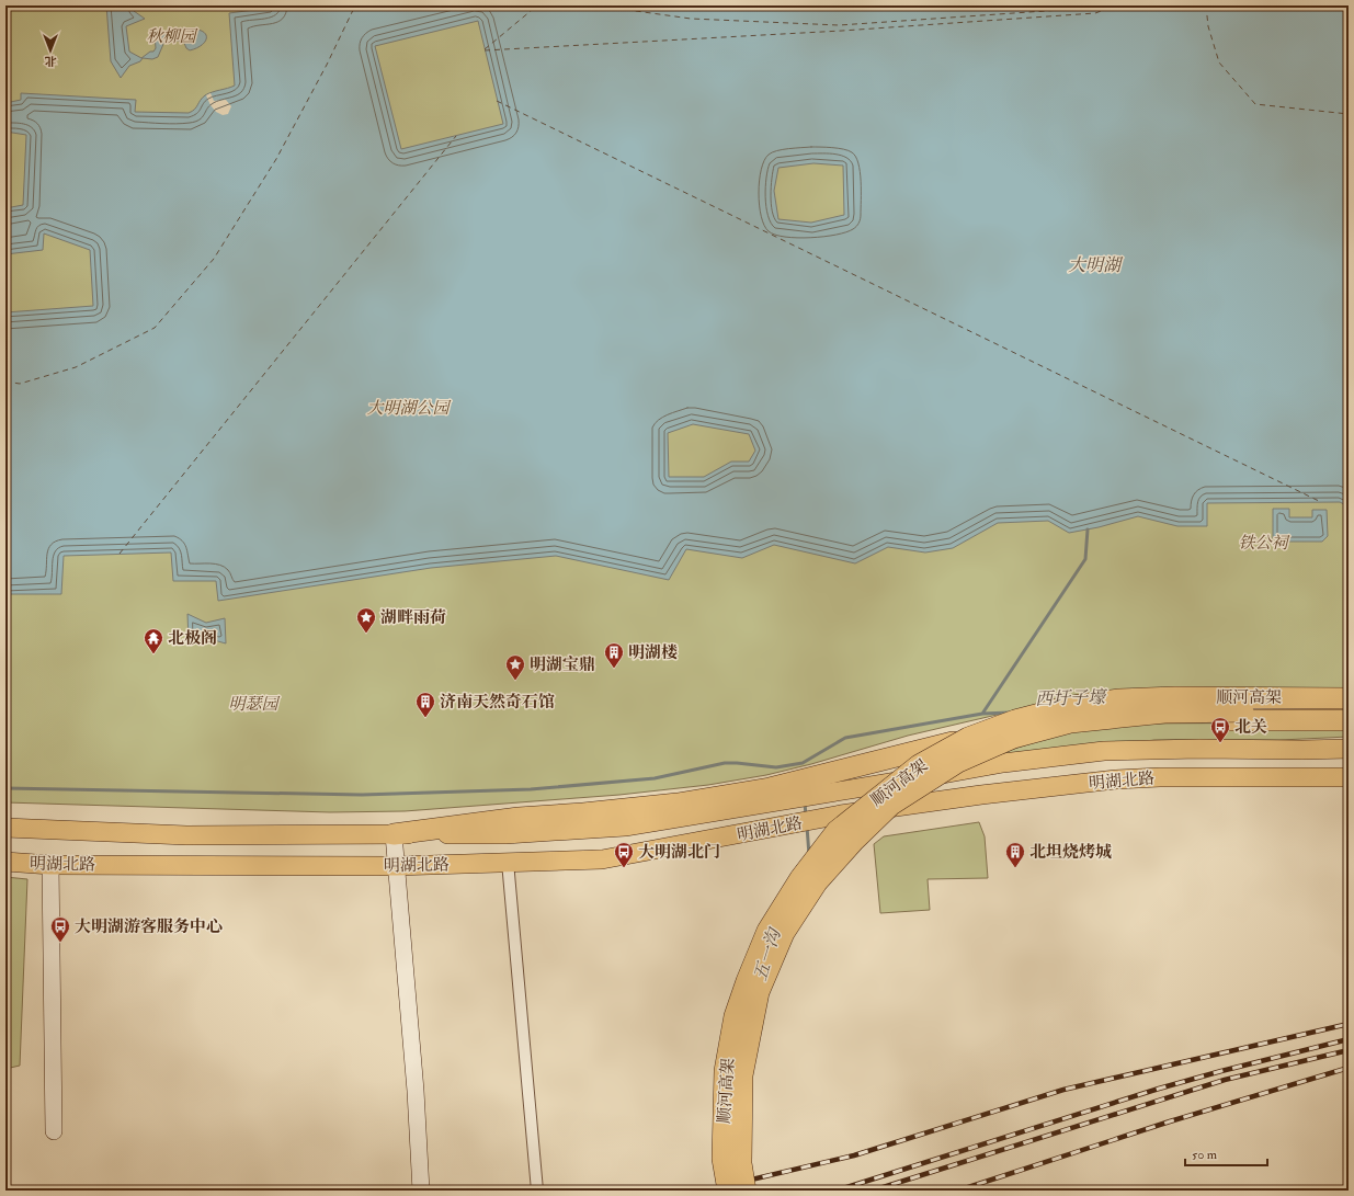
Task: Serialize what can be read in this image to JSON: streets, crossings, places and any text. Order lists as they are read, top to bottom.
{
  "streets": {
    "highway": ["顺河高架"],
    "main road": ["明湖北路"]
  },
  "water": ["大明湖", "西圩子壕", "五一沟"],
  "parks": [
    "秋柳园",
    "大明湖公园",
    "铁公祠",
    "明瑟园"
  ],
  "places": {
    "place": ["湖畔雨荷", "明湖宝鼎"],
    "temple": ["北极阁"],
    "building": ["明湖楼", "济南天然奇石馆", "北坦烧烤城"],
    "bus stop": ["北关", "大明湖北门", "大明湖游客服务中心"]
  },
  "scale_bar": "50 m",
  "north": "bottom"
}
